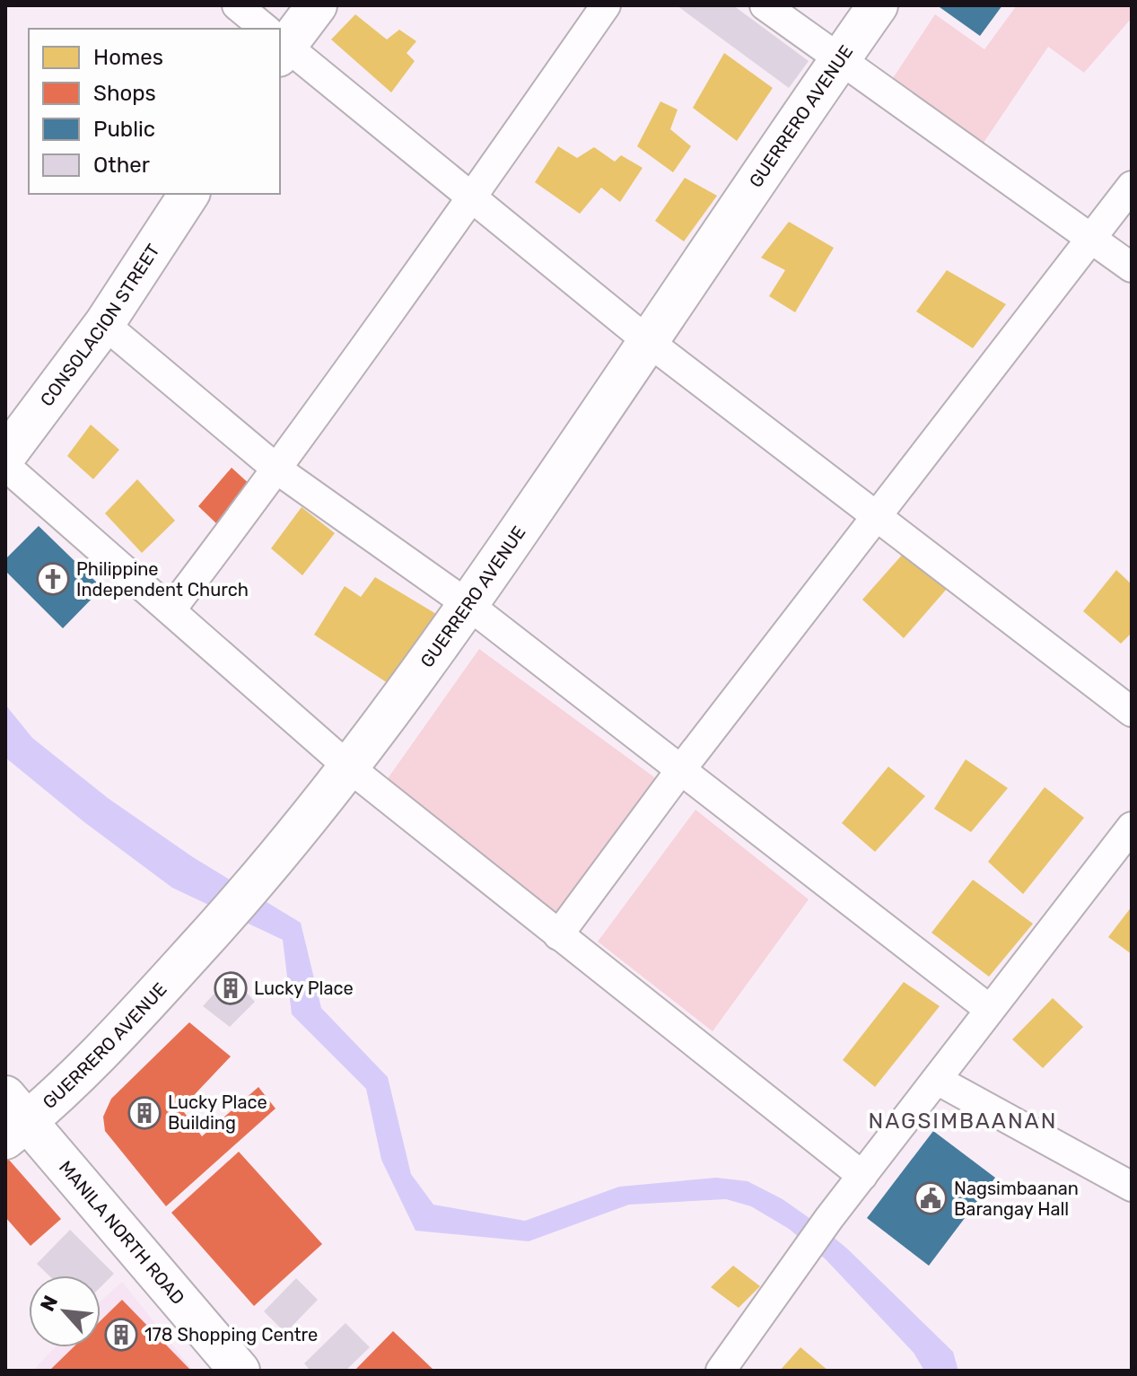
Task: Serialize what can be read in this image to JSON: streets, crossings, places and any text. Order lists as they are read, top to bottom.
{
  "streets": {
    "main road": ["GUERRERO AVENUE", "CONSOLACION STREET", "MANILA NORTH ROAD"]
  },
  "crossings": [
    ["GUERRERO AVENUE", "MANILA NORTH ROAD"]
  ],
  "districts": ["NAGSIMBAANAN"],
  "places": {
    "church": ["Philippine Independent Church"],
    "building": ["Lucky Place", "Lucky Place Building", "178 Shopping Centre"],
    "public building": ["Nagsimbaanan Barangay Hall"]
  },
  "legend": [
    "Homes",
    "Shops",
    "Public",
    "Other"
  ],
  "north": "top left"
}
